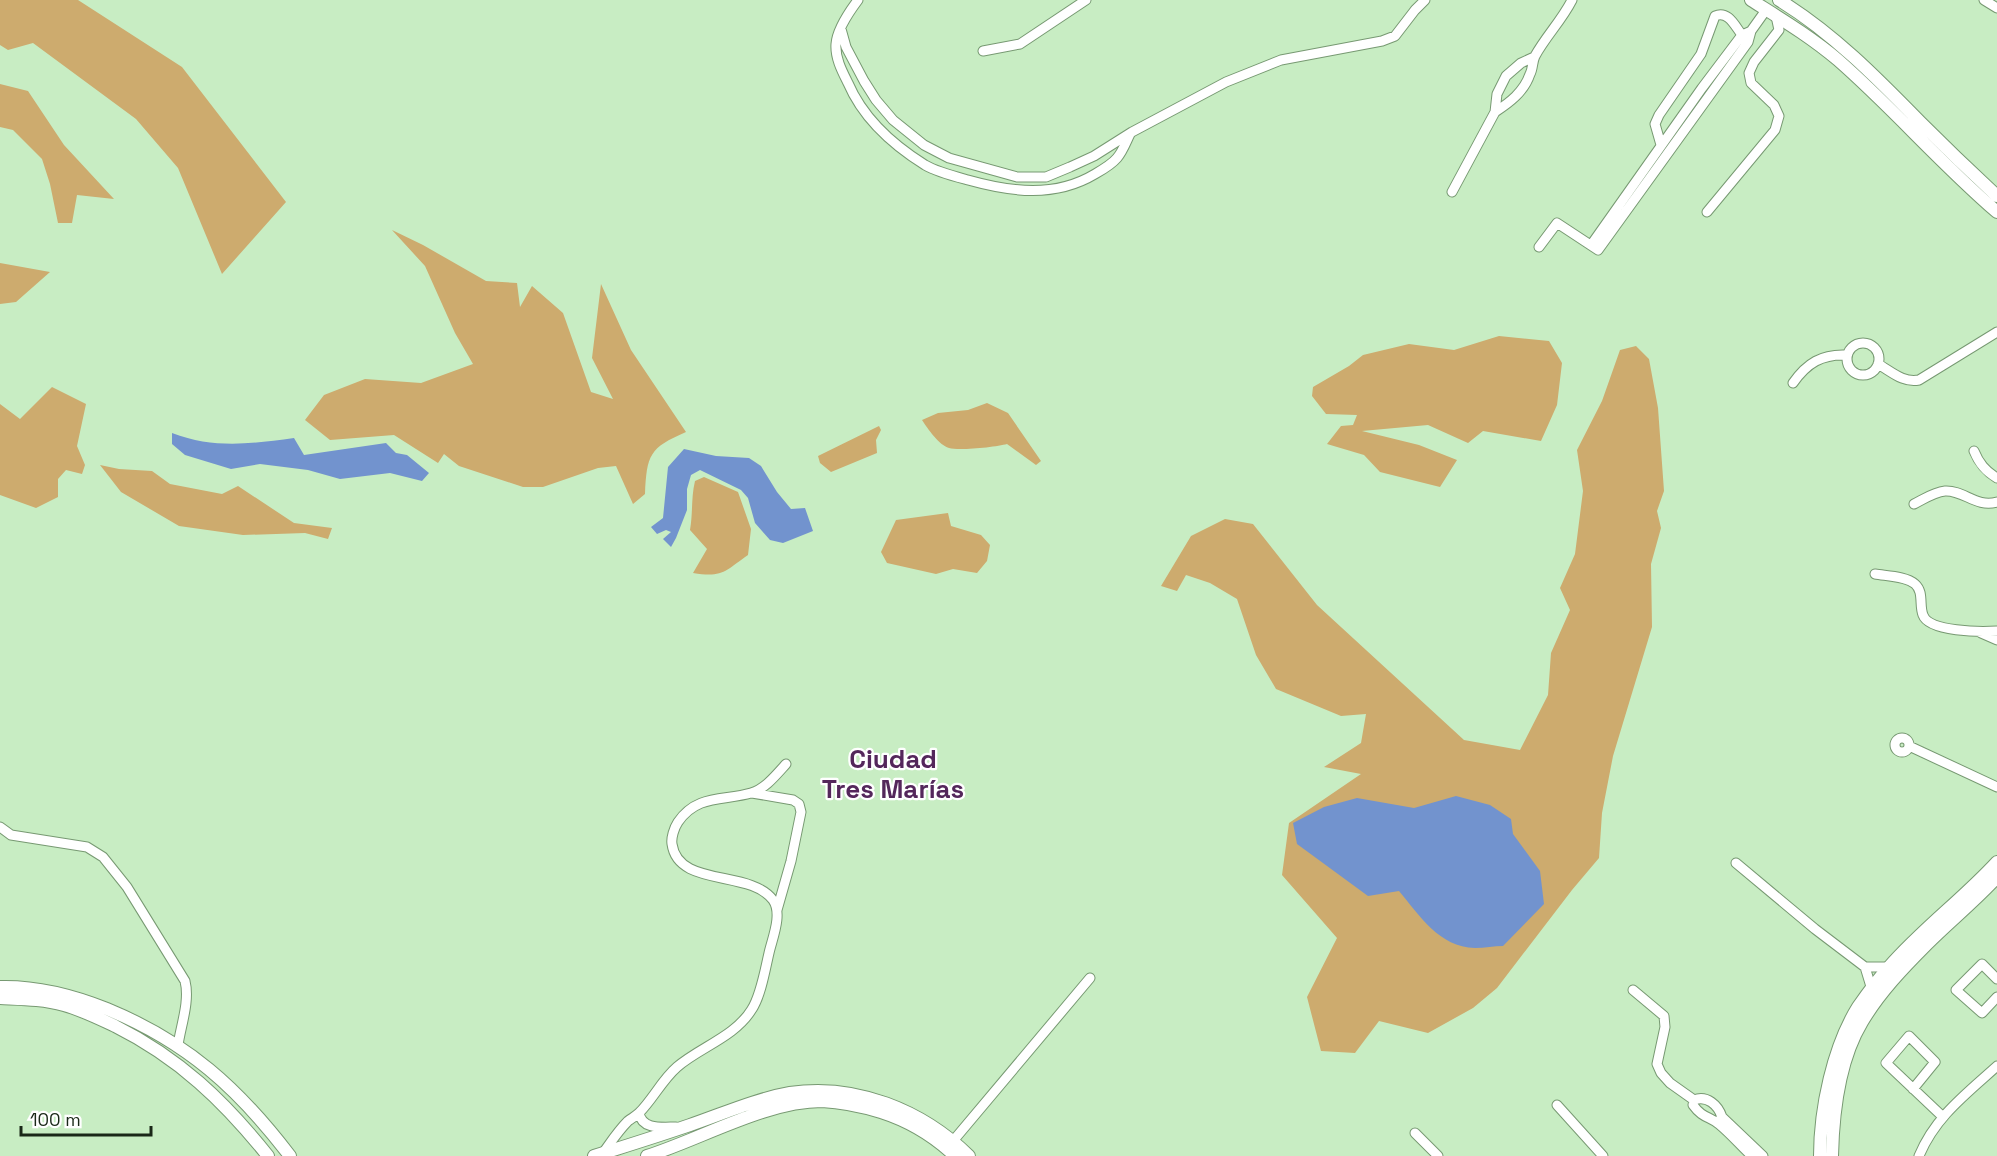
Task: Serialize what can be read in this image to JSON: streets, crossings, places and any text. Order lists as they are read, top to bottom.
{
  "districts": ["Ciudad Tres Marías"],
  "scale_bar": "100 m"
}
